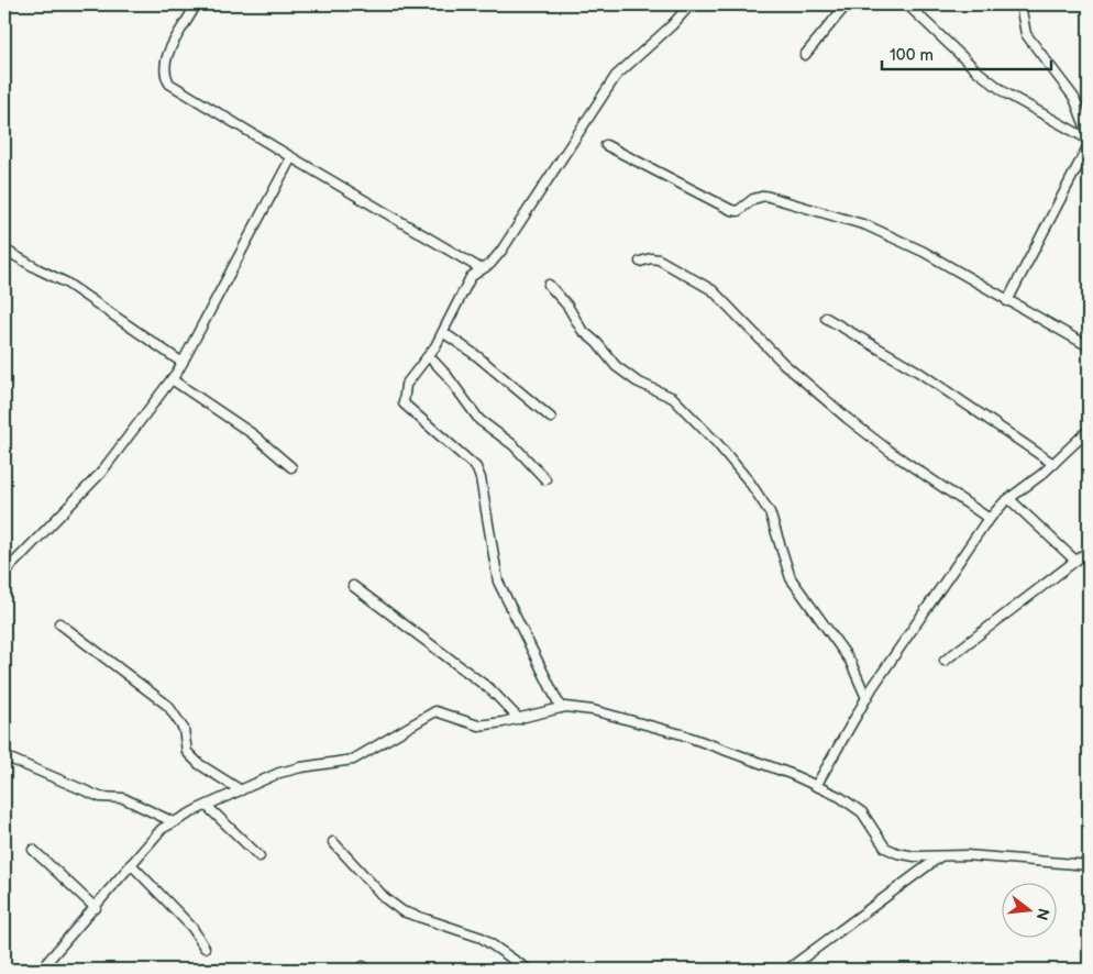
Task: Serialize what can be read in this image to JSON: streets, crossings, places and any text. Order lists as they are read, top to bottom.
{
  "scale_bar": "100 m",
  "north": "right"
}
